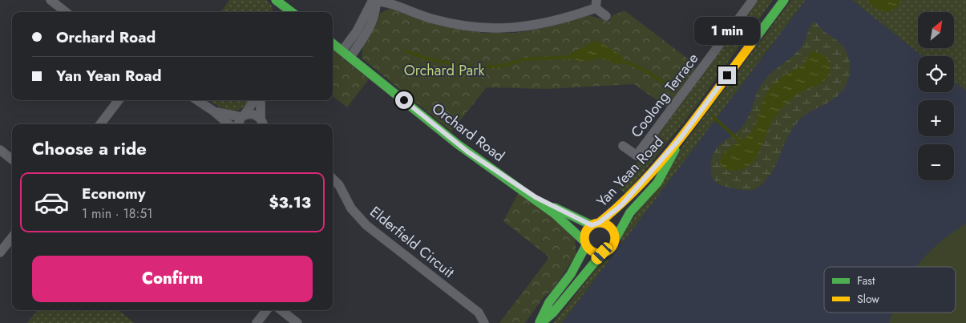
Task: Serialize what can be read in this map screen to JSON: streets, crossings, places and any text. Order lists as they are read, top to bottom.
{
  "streets": {
    "main road": ["Orchard Road", "Yan Yean Road"],
    "street": ["Coolong Terrace", "Elderfield Circuit"]
  },
  "crossings": [
    ["Orchard Road", "Yan Yean Road"]
  ],
  "parks": ["Orchard Park"],
  "legend": ["Fast", "Slow"],
  "north": "top right",
  "page": {
    "map_buttons": ["+", "−"],
    "banner": ["Orchard Road", "Yan Yean Road"],
    "bubble": "1 min",
    "heading": "Choose a ride",
    "list": [
      {
        "name": "Economy",
        "note": "1 min · 18:51",
        "value": "$3.13"
      }
    ],
    "buttons": "Confirm"
  }
}
